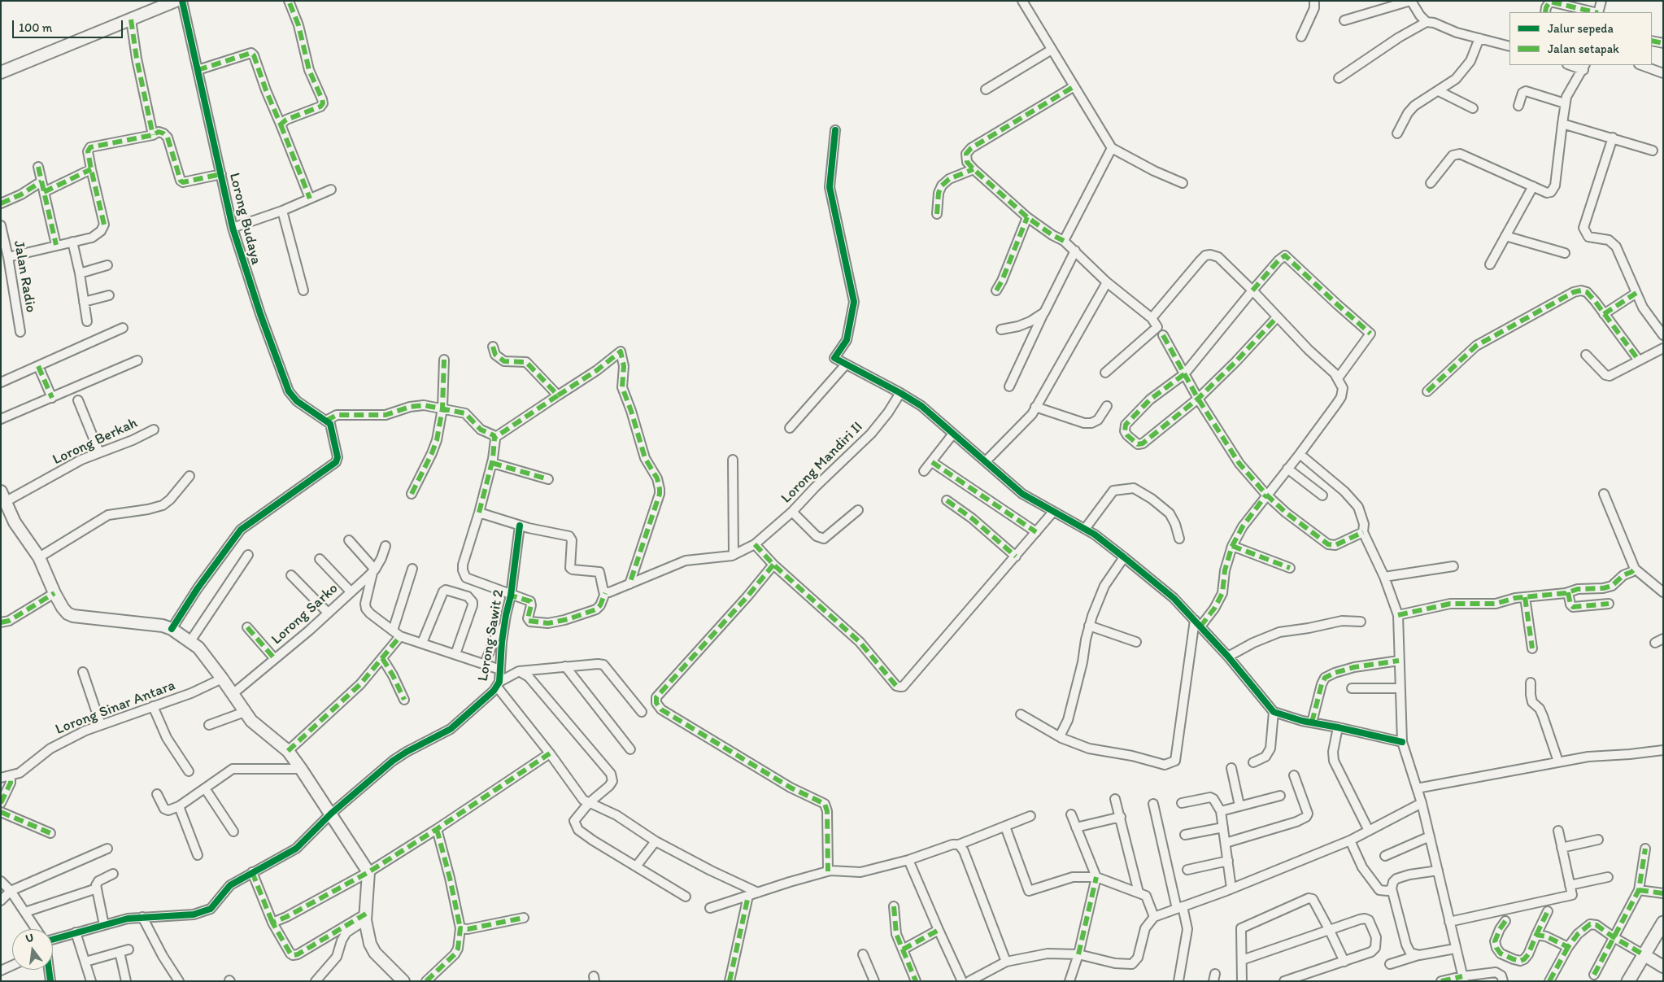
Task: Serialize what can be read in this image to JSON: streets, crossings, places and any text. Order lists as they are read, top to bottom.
{
  "streets": {
    "street": [
      "Lorong Budaya",
      "Jalan Radio",
      "Lorong Berkah",
      "Lorong Mandiri II",
      "Lorong Sarko",
      "Lorong Sawit 2",
      "Lorong Sinar Antara"
    ]
  },
  "legend": ["Jalur sepeda", "Jalan setapak"],
  "scale_bar": "100 m",
  "north": "top"
}
